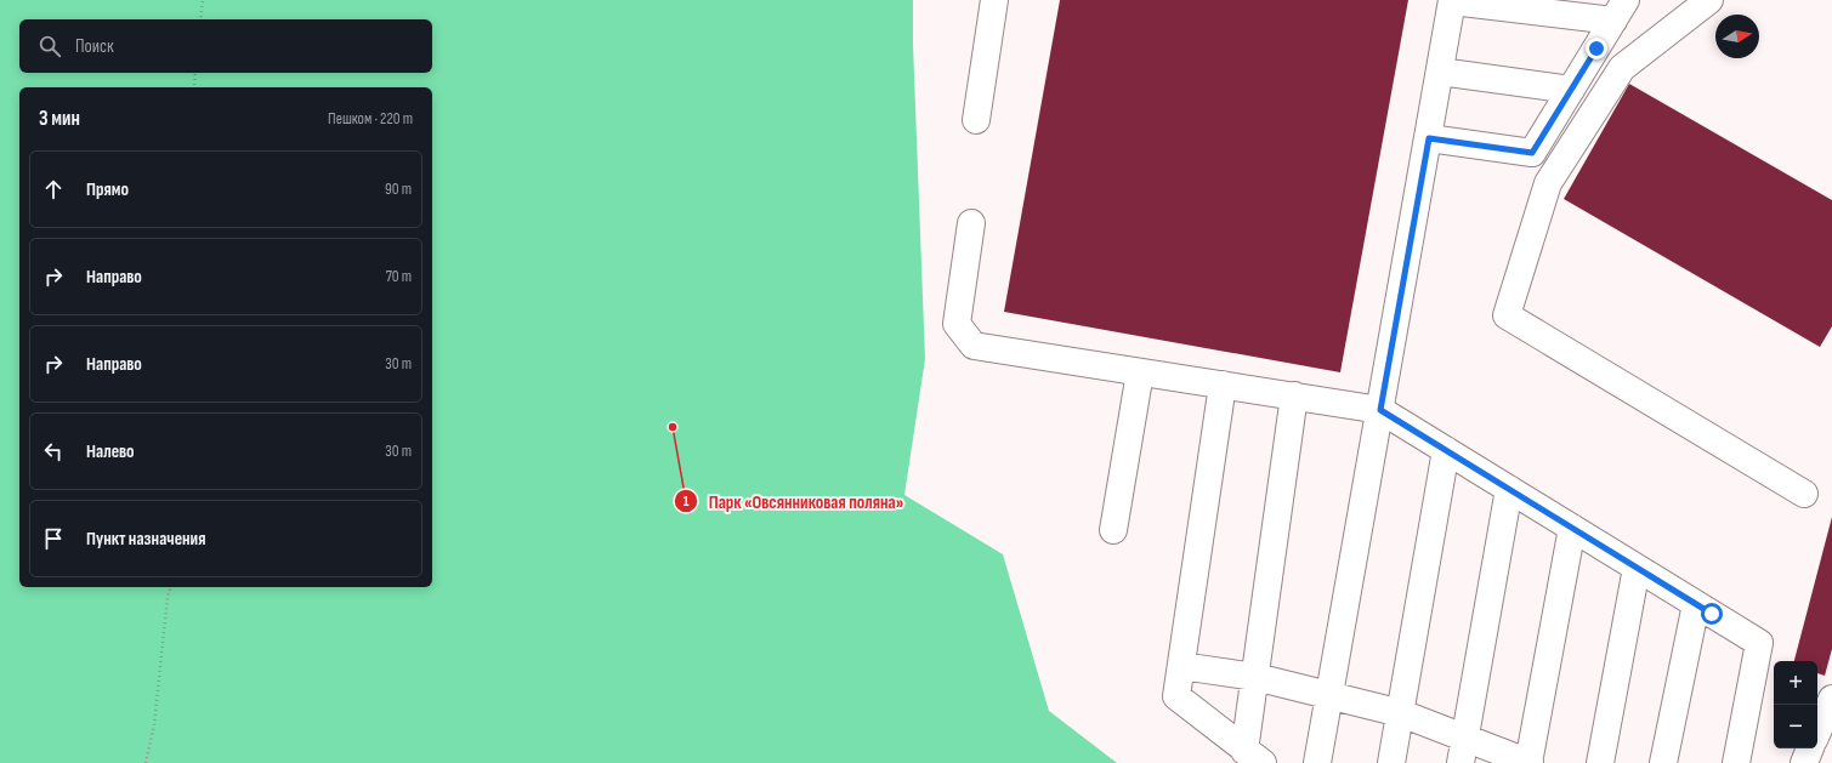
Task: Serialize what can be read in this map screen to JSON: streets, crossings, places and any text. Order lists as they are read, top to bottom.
{
  "places": ["Парк «Овсянниковая поляна»"],
  "north": "right",
  "page": {
    "search": "Поиск",
    "heading": ["3 мин", "Пешком · 220 m"],
    "list": [
      ["Прямо", "90 m"],
      ["Направо", "70 m"],
      ["Направо", "30 m"],
      ["Налево", "30 m"],
      "Пункт назначения"
    ],
    "map_buttons": ["+", "−"]
  }
}
